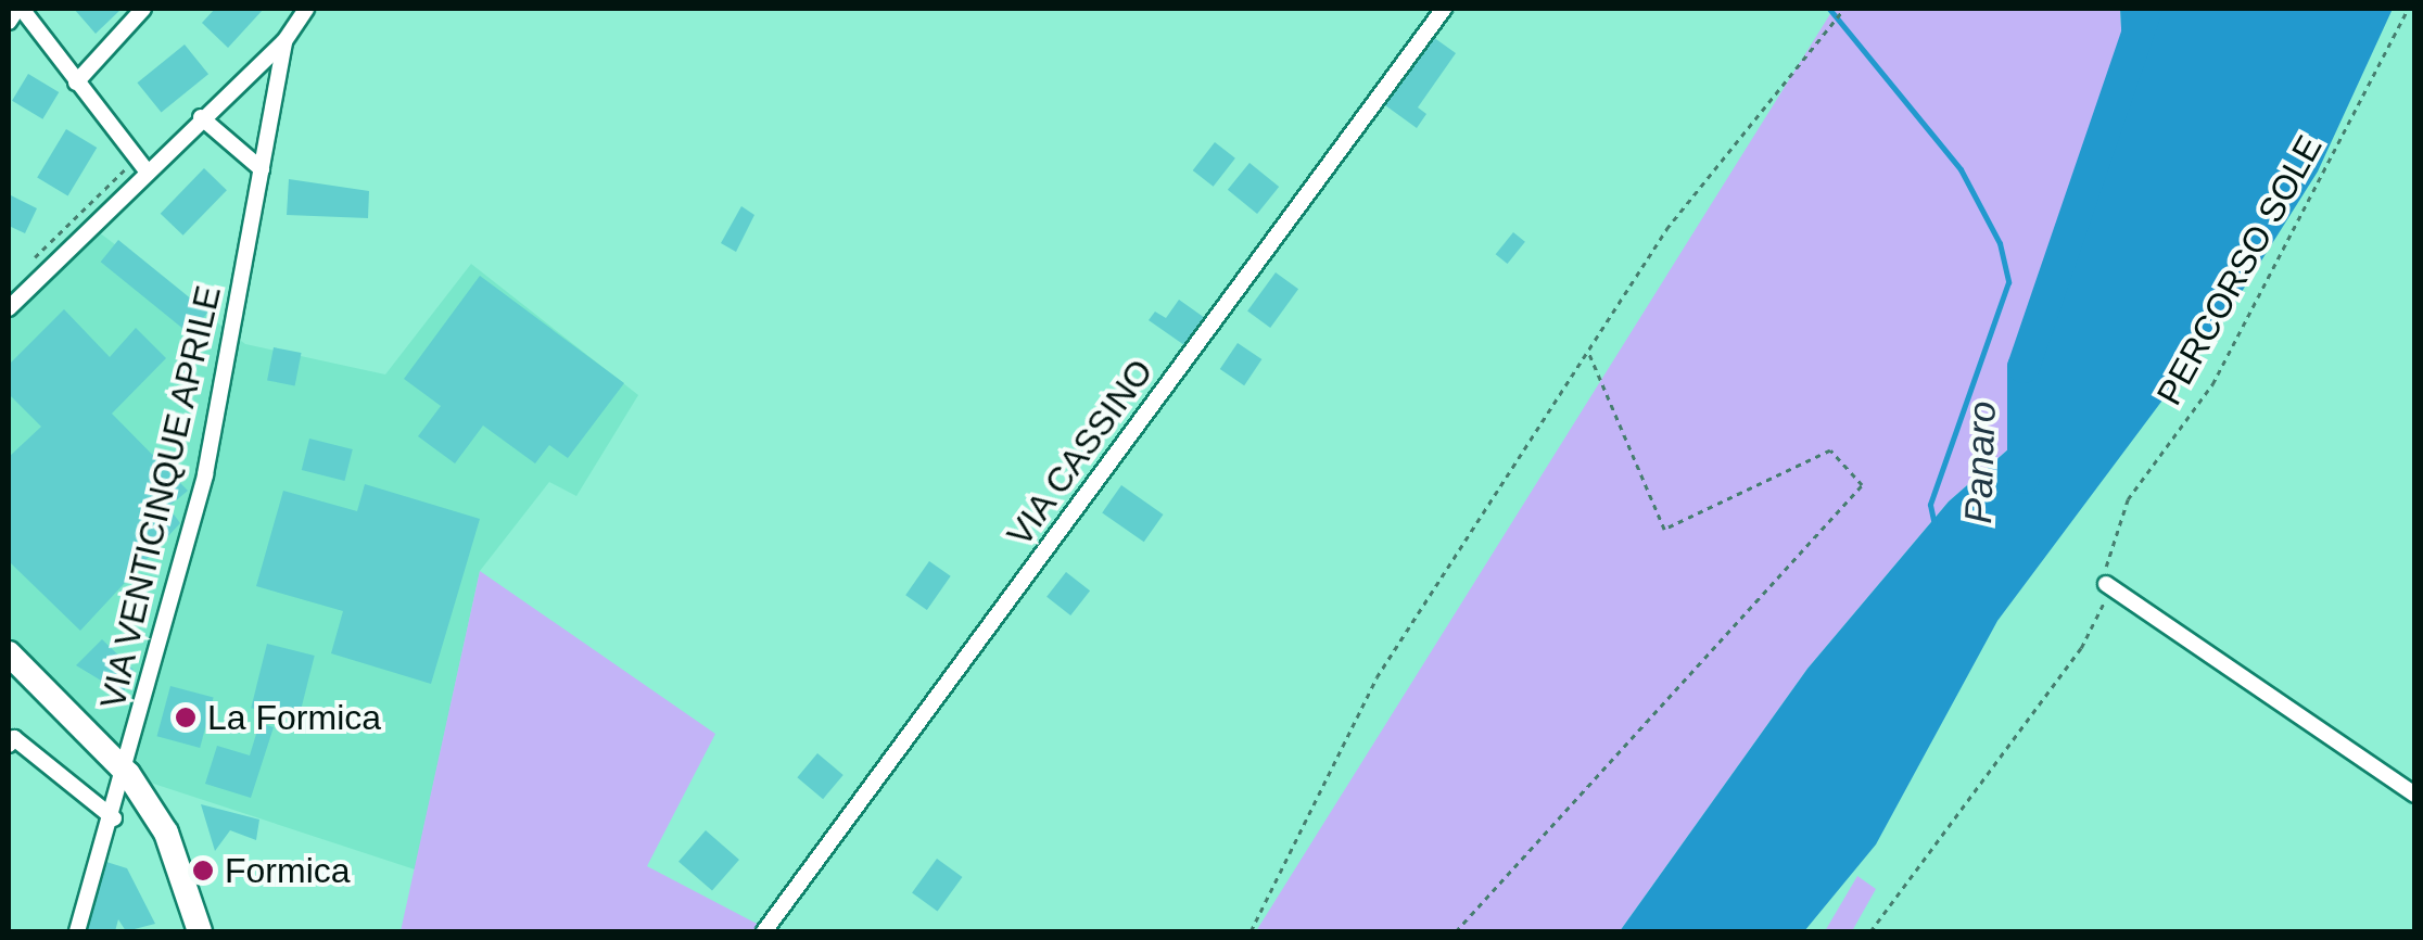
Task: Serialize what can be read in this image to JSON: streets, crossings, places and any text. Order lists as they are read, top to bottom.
{
  "streets": {
    "street": ["VIA CASSINO", "VIA VENTICINQUE APRILE"],
    "path": ["PERCORSO SOLE"]
  },
  "water": ["Panaro"],
  "places": ["La Formica", "Formica"]
}
